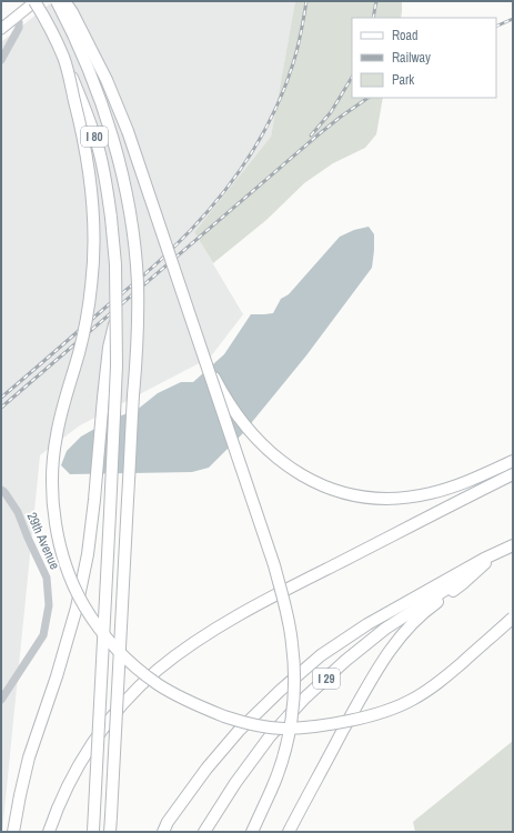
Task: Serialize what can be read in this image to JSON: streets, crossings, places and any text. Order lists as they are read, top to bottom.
{
  "streets": {
    "highway": ["I 80", "I 29"],
    "street": ["29th Avenue"]
  },
  "legend": ["Road", "Railway", "Park"]
}
